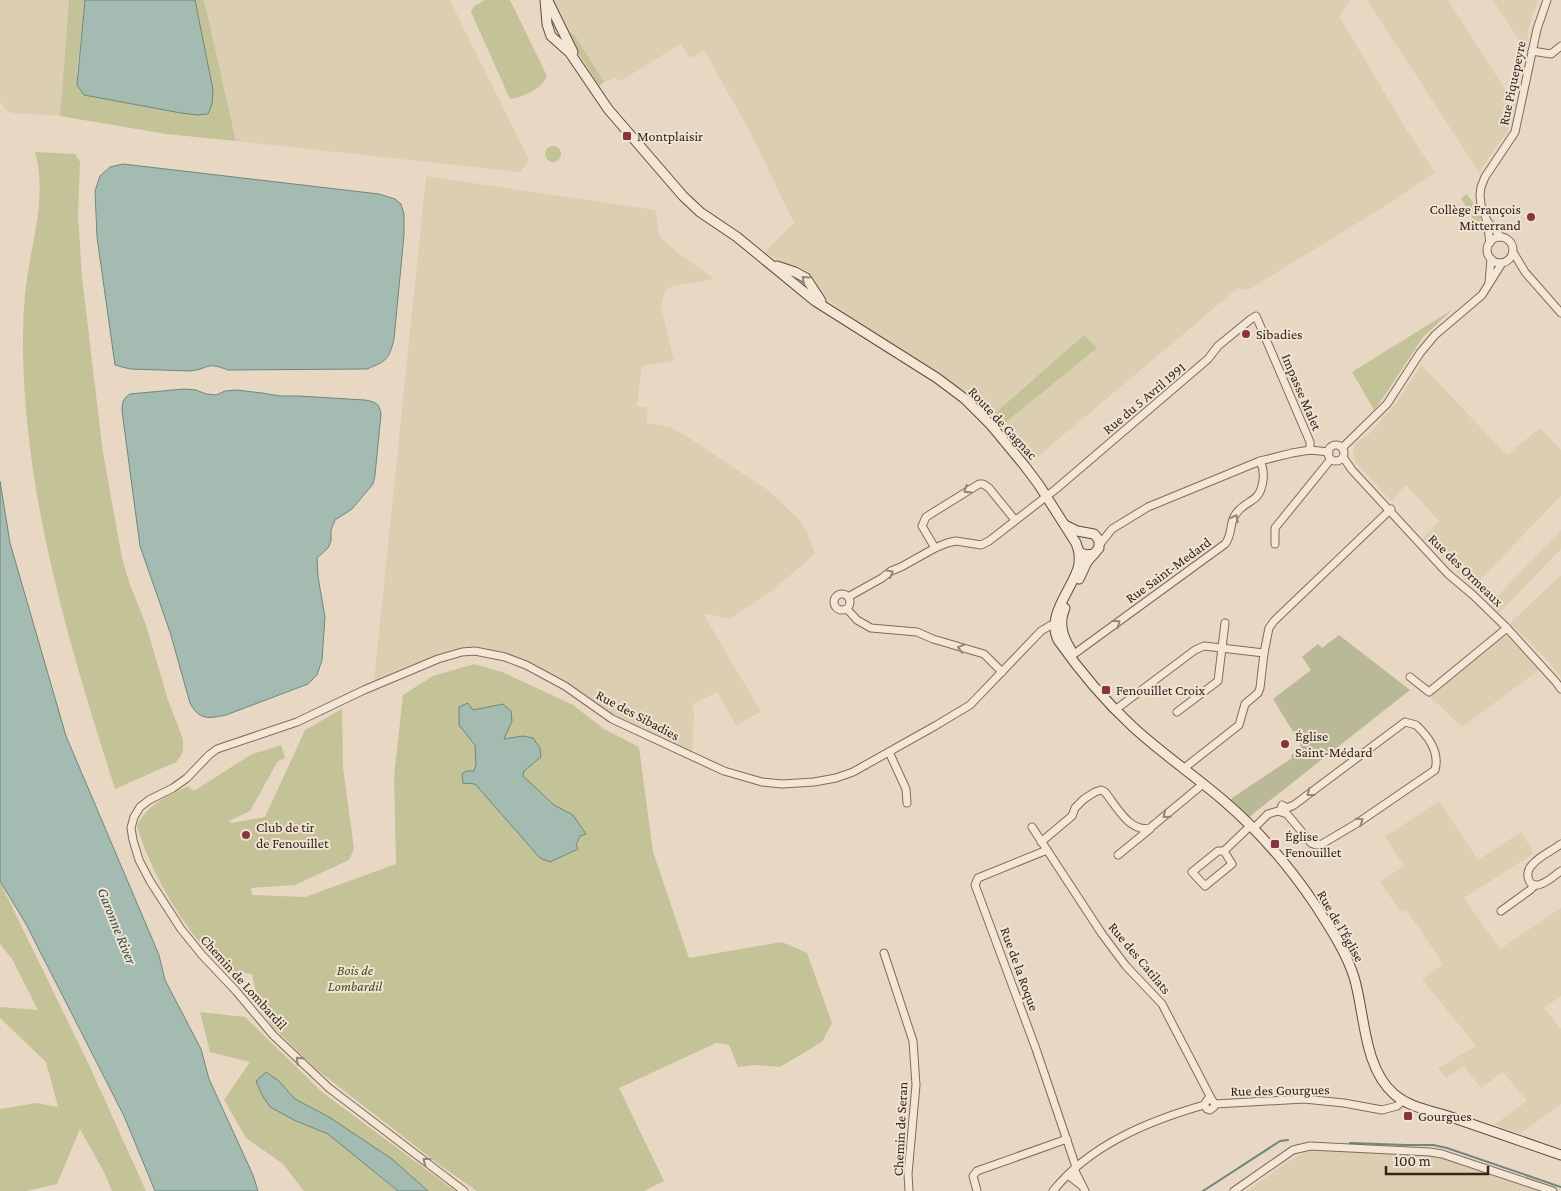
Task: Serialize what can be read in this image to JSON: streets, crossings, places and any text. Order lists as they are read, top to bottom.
{
  "streets": {
    "main road": ["Route de Gagnac", "Rue de l'Église"],
    "street": [
      "Rue Piquepeyre",
      "Impasse Malet",
      "Rue du 5 Avril 1991",
      "Rue Saint-Medard",
      "Rue des Ormeaux",
      "Rue des Sibadies",
      "Rue des Catilats",
      "Rue de la Roque",
      "Chemin de Lombardil",
      "Rue des Gourgues",
      "Chemin de Seran"
    ]
  },
  "crossings": [
    ["Impasse Malet", "Rue du 5 Avril 1991"],
    ["Impasse Malet", "Rue des Ormeaux"],
    ["Rue du 5 Avril 1991", "Route de Gagnac"],
    ["Route de Gagnac", "Rue des Ormeaux"],
    ["Rue Saint-Medard", "Rue des Ormeaux"],
    ["Rue Saint-Medard", "Rue de l'Église"],
    ["Rue des Sibadies", "Rue de l'Église"],
    ["Rue des Sibadies", "Chemin de Lombardil"],
    ["Rue de l'Église", "Rue des Gourgues"],
    ["Rue des Catilats", "Rue de la Roque"],
    ["Rue des Catilats", "Rue des Gourgues"],
    ["Rue de la Roque", "Rue des Gourgues"]
  ],
  "one_way": ["Chemin de Lombardil"],
  "water": ["Garonne River"],
  "parks": ["Bois de Lombardil"],
  "places": {
    "transit": [
      "Montplaisir",
      "Fenouillet Croix",
      "Église Fenouillet",
      "Gourgues"
    ],
    "other": [
      "Collège François Mitterrand",
      "Sibadies",
      "Église Saint-Médard",
      "Club de tir de Fenouillet"
    ]
  },
  "scale_bar": "100 m"
}
